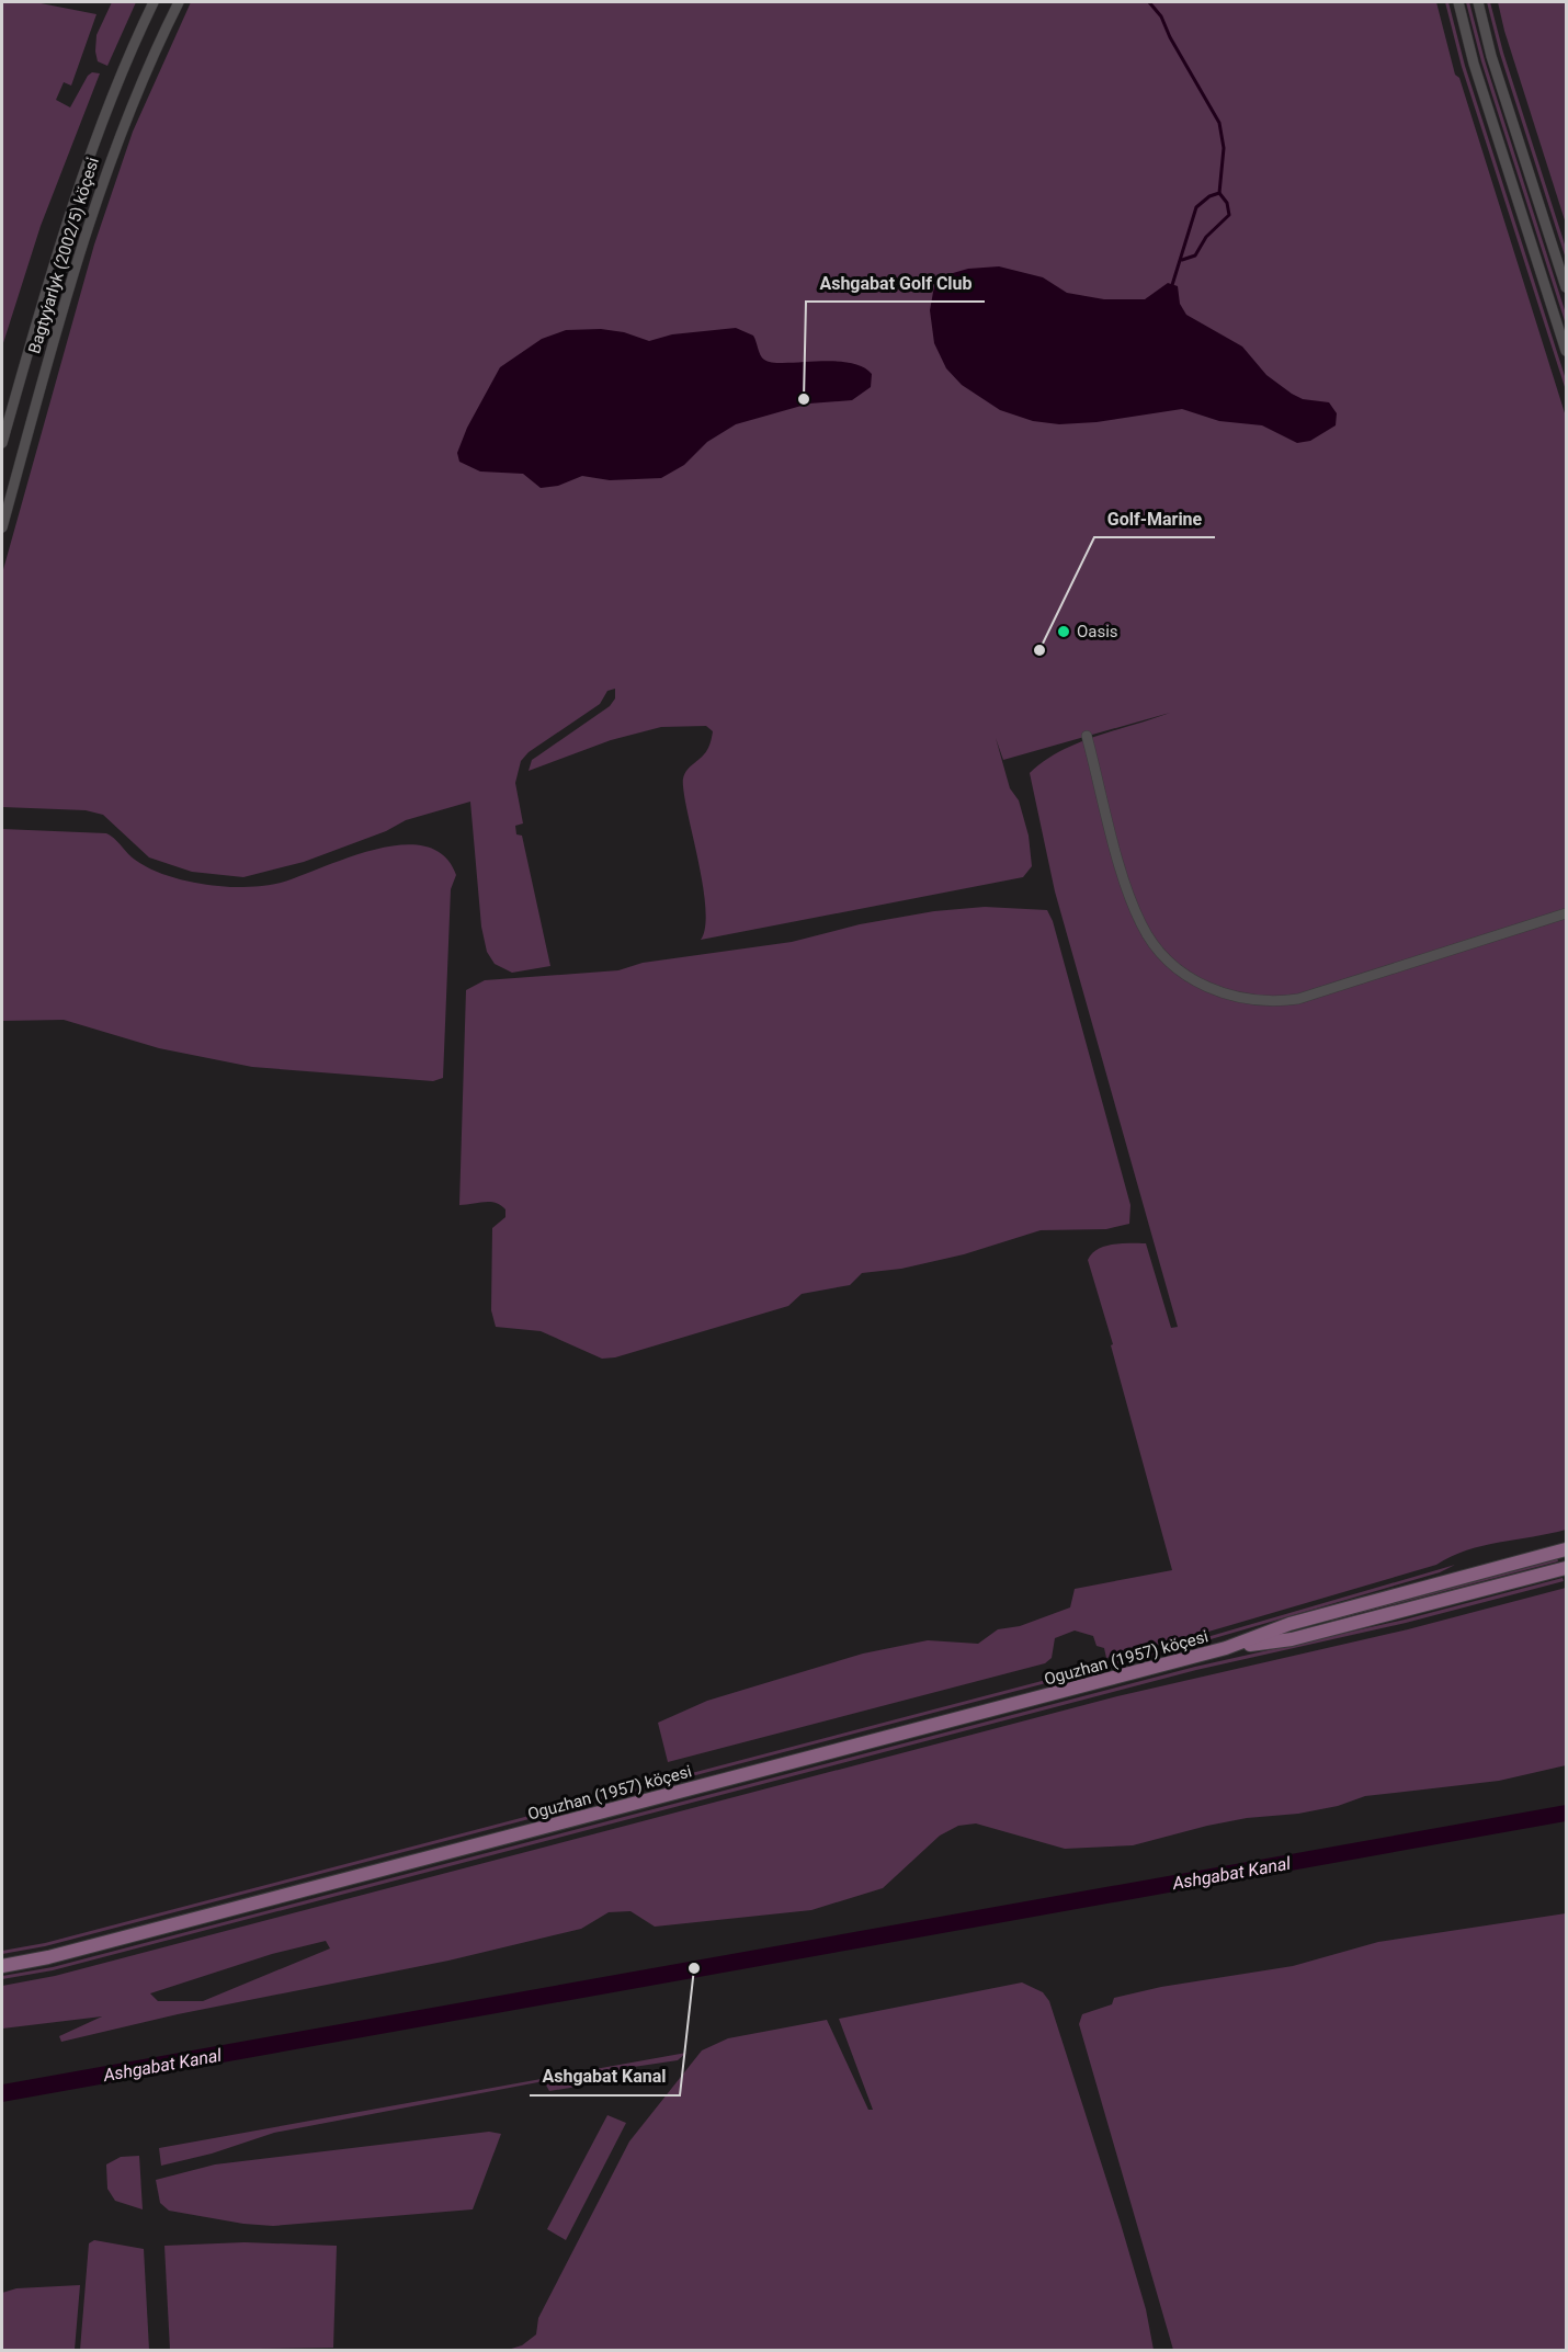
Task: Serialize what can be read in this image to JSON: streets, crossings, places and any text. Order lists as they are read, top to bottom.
{
  "streets": {
    "main road": ["Oguzhan (1957) köçesi"],
    "street": ["Bagtyýarlyk (2002/5) köçesi"]
  },
  "water": ["Ashgabat Kanal"],
  "places": [
    "Ashgabat Golf Club",
    "Oasis",
    "Golf-Marine",
    "Ashgabat Kanal"
  ]
}
